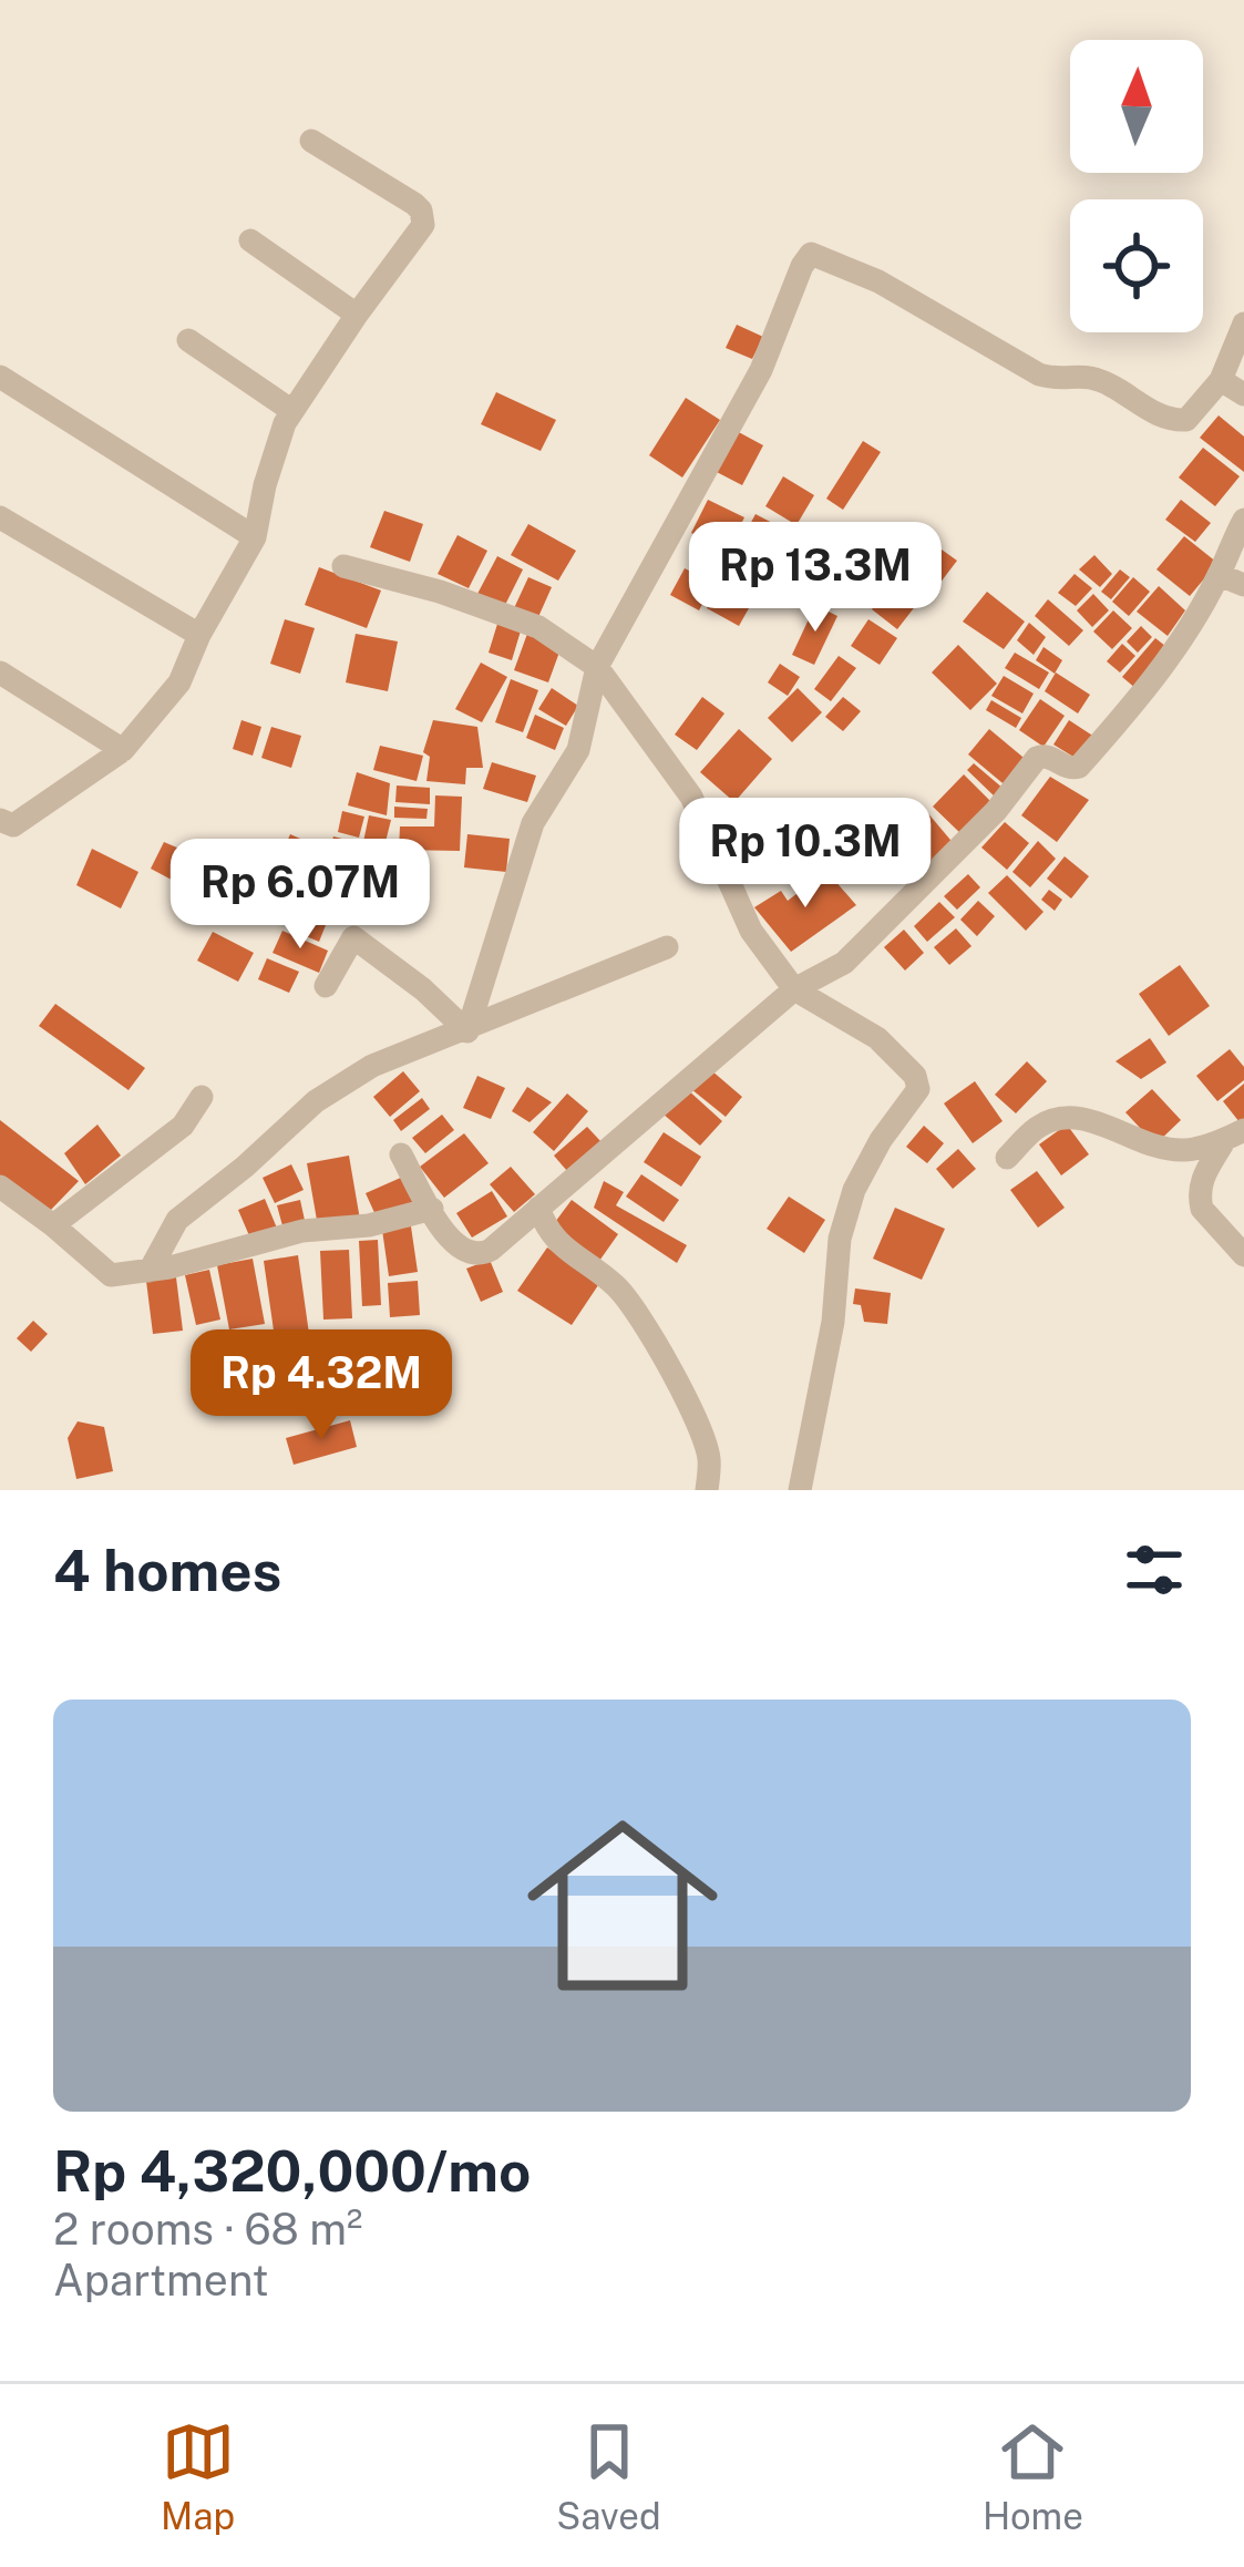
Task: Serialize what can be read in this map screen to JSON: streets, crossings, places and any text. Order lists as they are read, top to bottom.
{
  "north": "top",
  "page": {
    "price": [
      "Rp 13.3M",
      "Rp 10.3M",
      "Rp 6.07M",
      "Rp 4.32M"
    ],
    "heading": "4 homes",
    "list": [
      {
        "name": "Rp 4,320,000/mo",
        "note": "2 rooms · 68 m² · Apartment"
      }
    ],
    "tabs": ["Map", "Saved", "Home"]
  }
}
